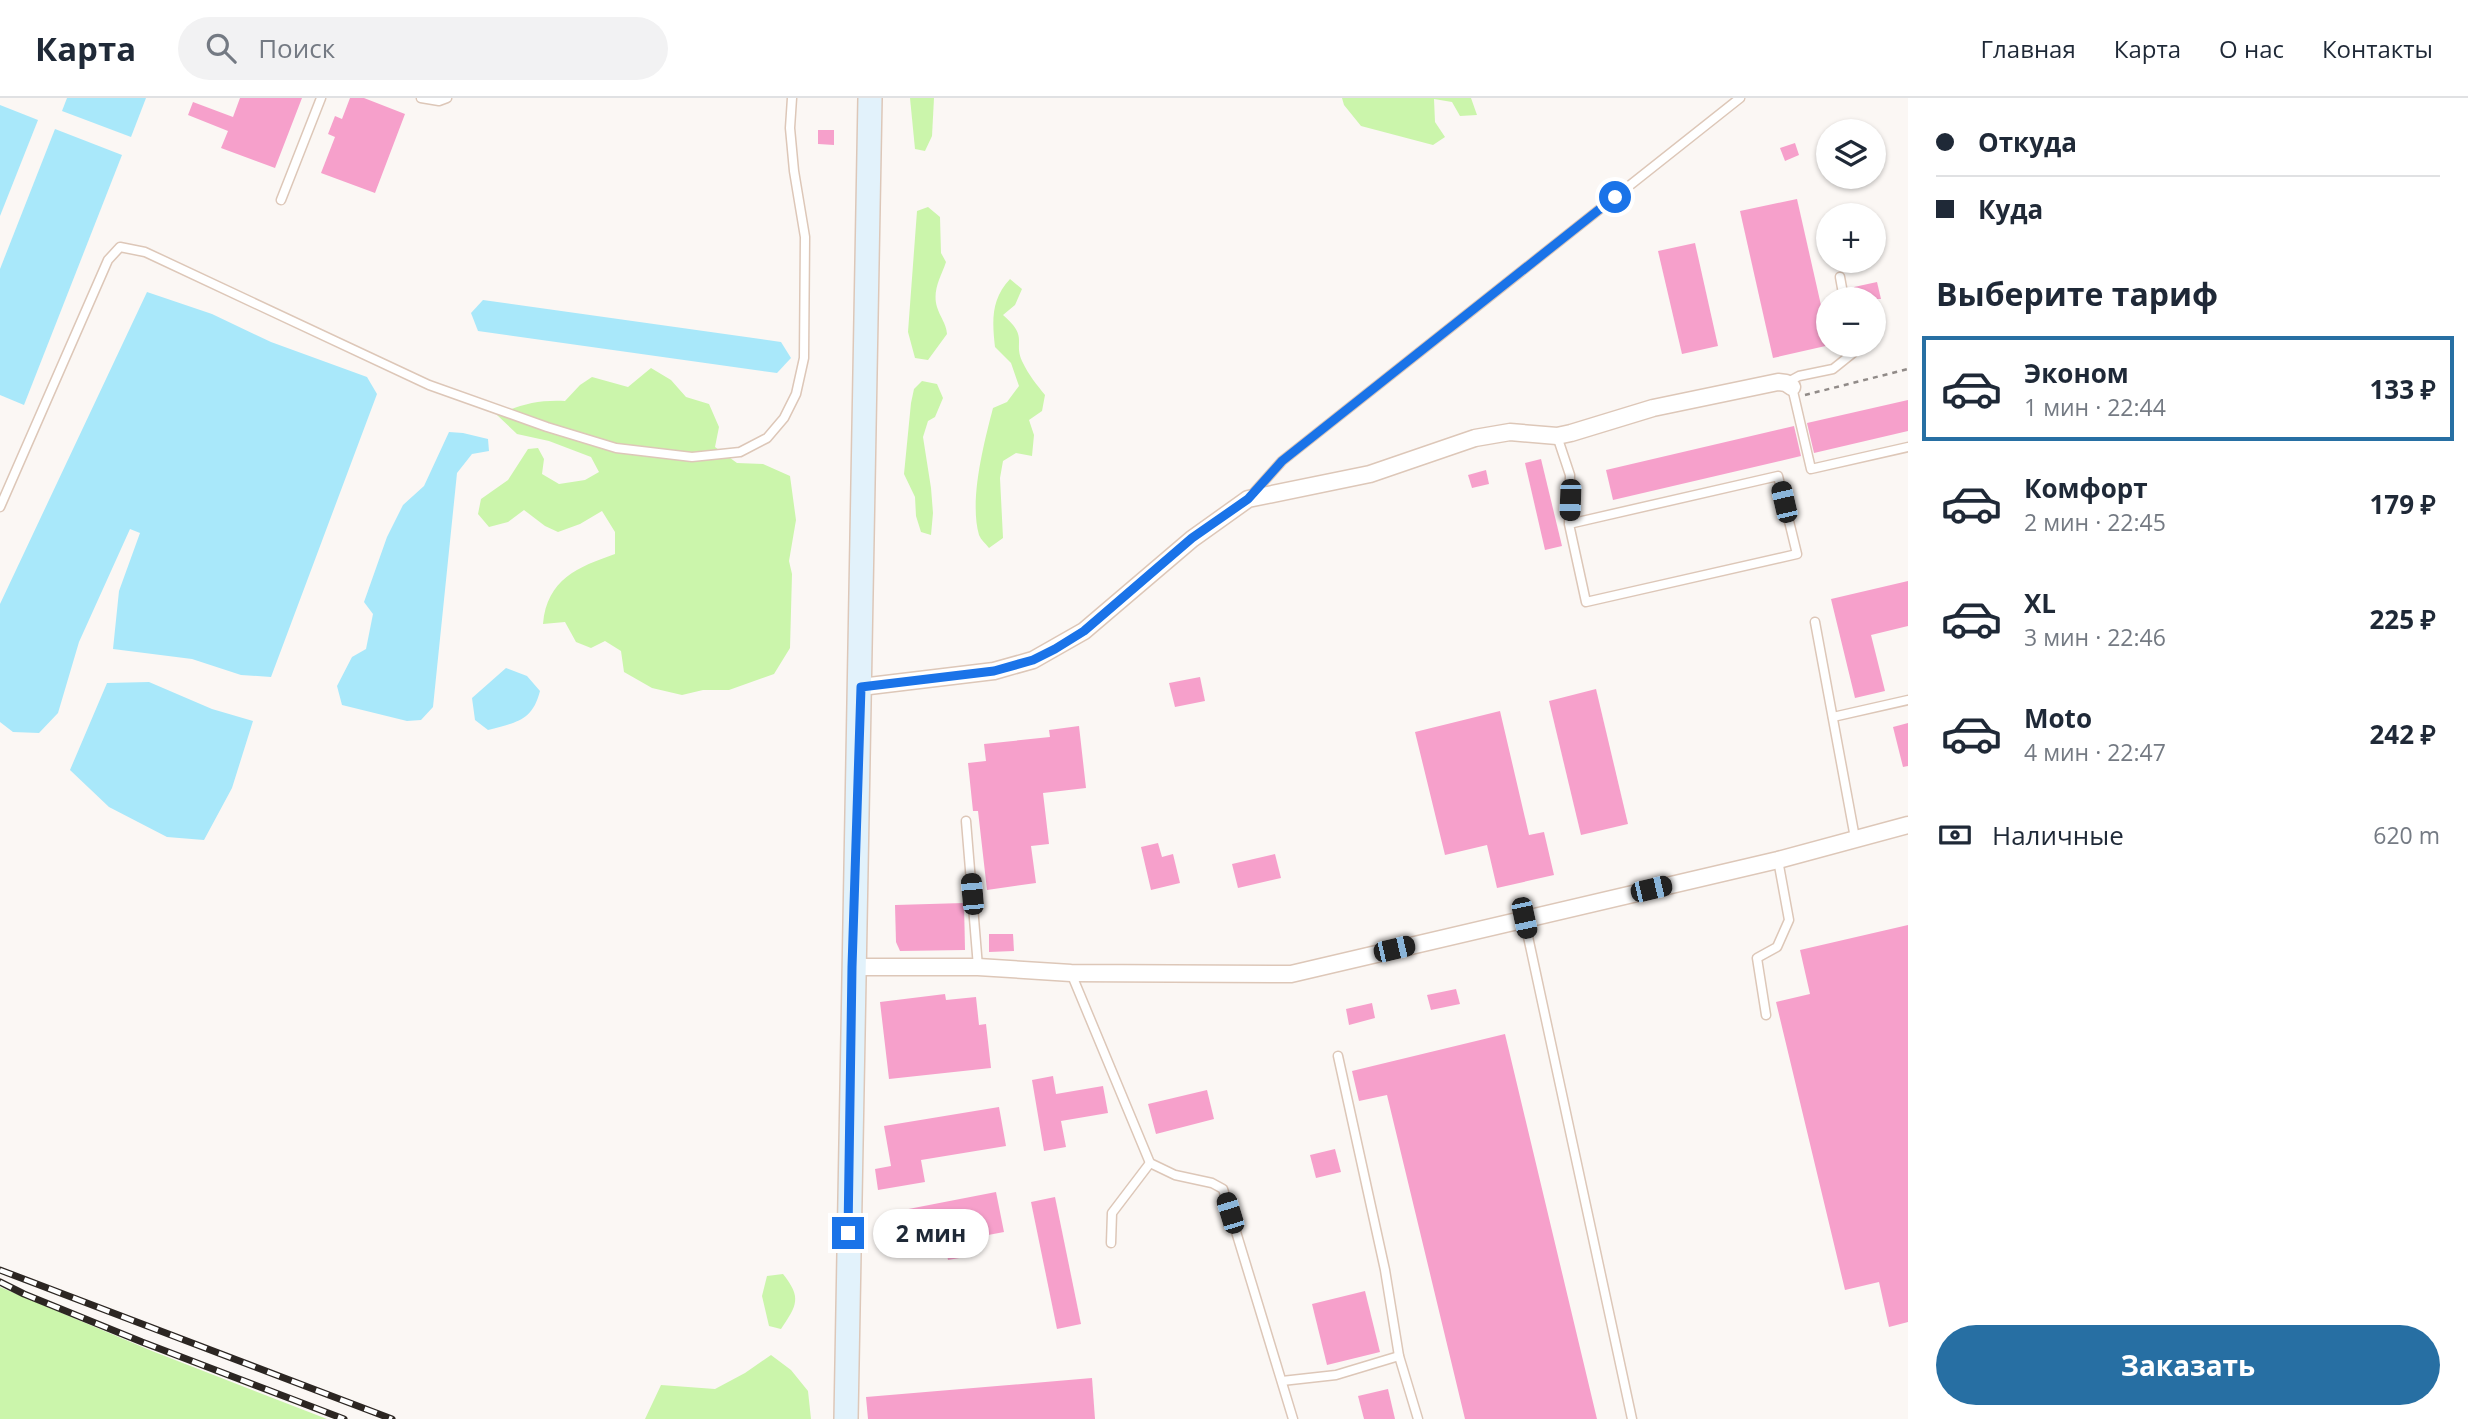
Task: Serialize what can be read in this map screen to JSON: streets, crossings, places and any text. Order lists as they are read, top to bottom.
{
  "page": {
    "header": "Карта",
    "search": "Поиск",
    "nav": [
      "Главная",
      "Карта",
      "О нас",
      "Контакты"
    ],
    "banner": ["Откуда", "Куда"],
    "map_buttons": ["+", "−"],
    "heading": "Выберите тариф",
    "list": [
      {
        "name": "Эконом",
        "note": "1 мин · 22:44",
        "value": "133 ₽"
      },
      {
        "name": "Комфорт",
        "note": "2 мин · 22:45",
        "value": "179 ₽"
      },
      {
        "name": "XL",
        "note": "3 мин · 22:46",
        "value": "225 ₽"
      },
      {
        "name": "Moto",
        "note": "4 мин · 22:47",
        "value": "242 ₽"
      }
    ],
    "pay": ["Наличные", "620 m"],
    "bubble": "2 мин",
    "buttons": "Заказать"
  }
}
